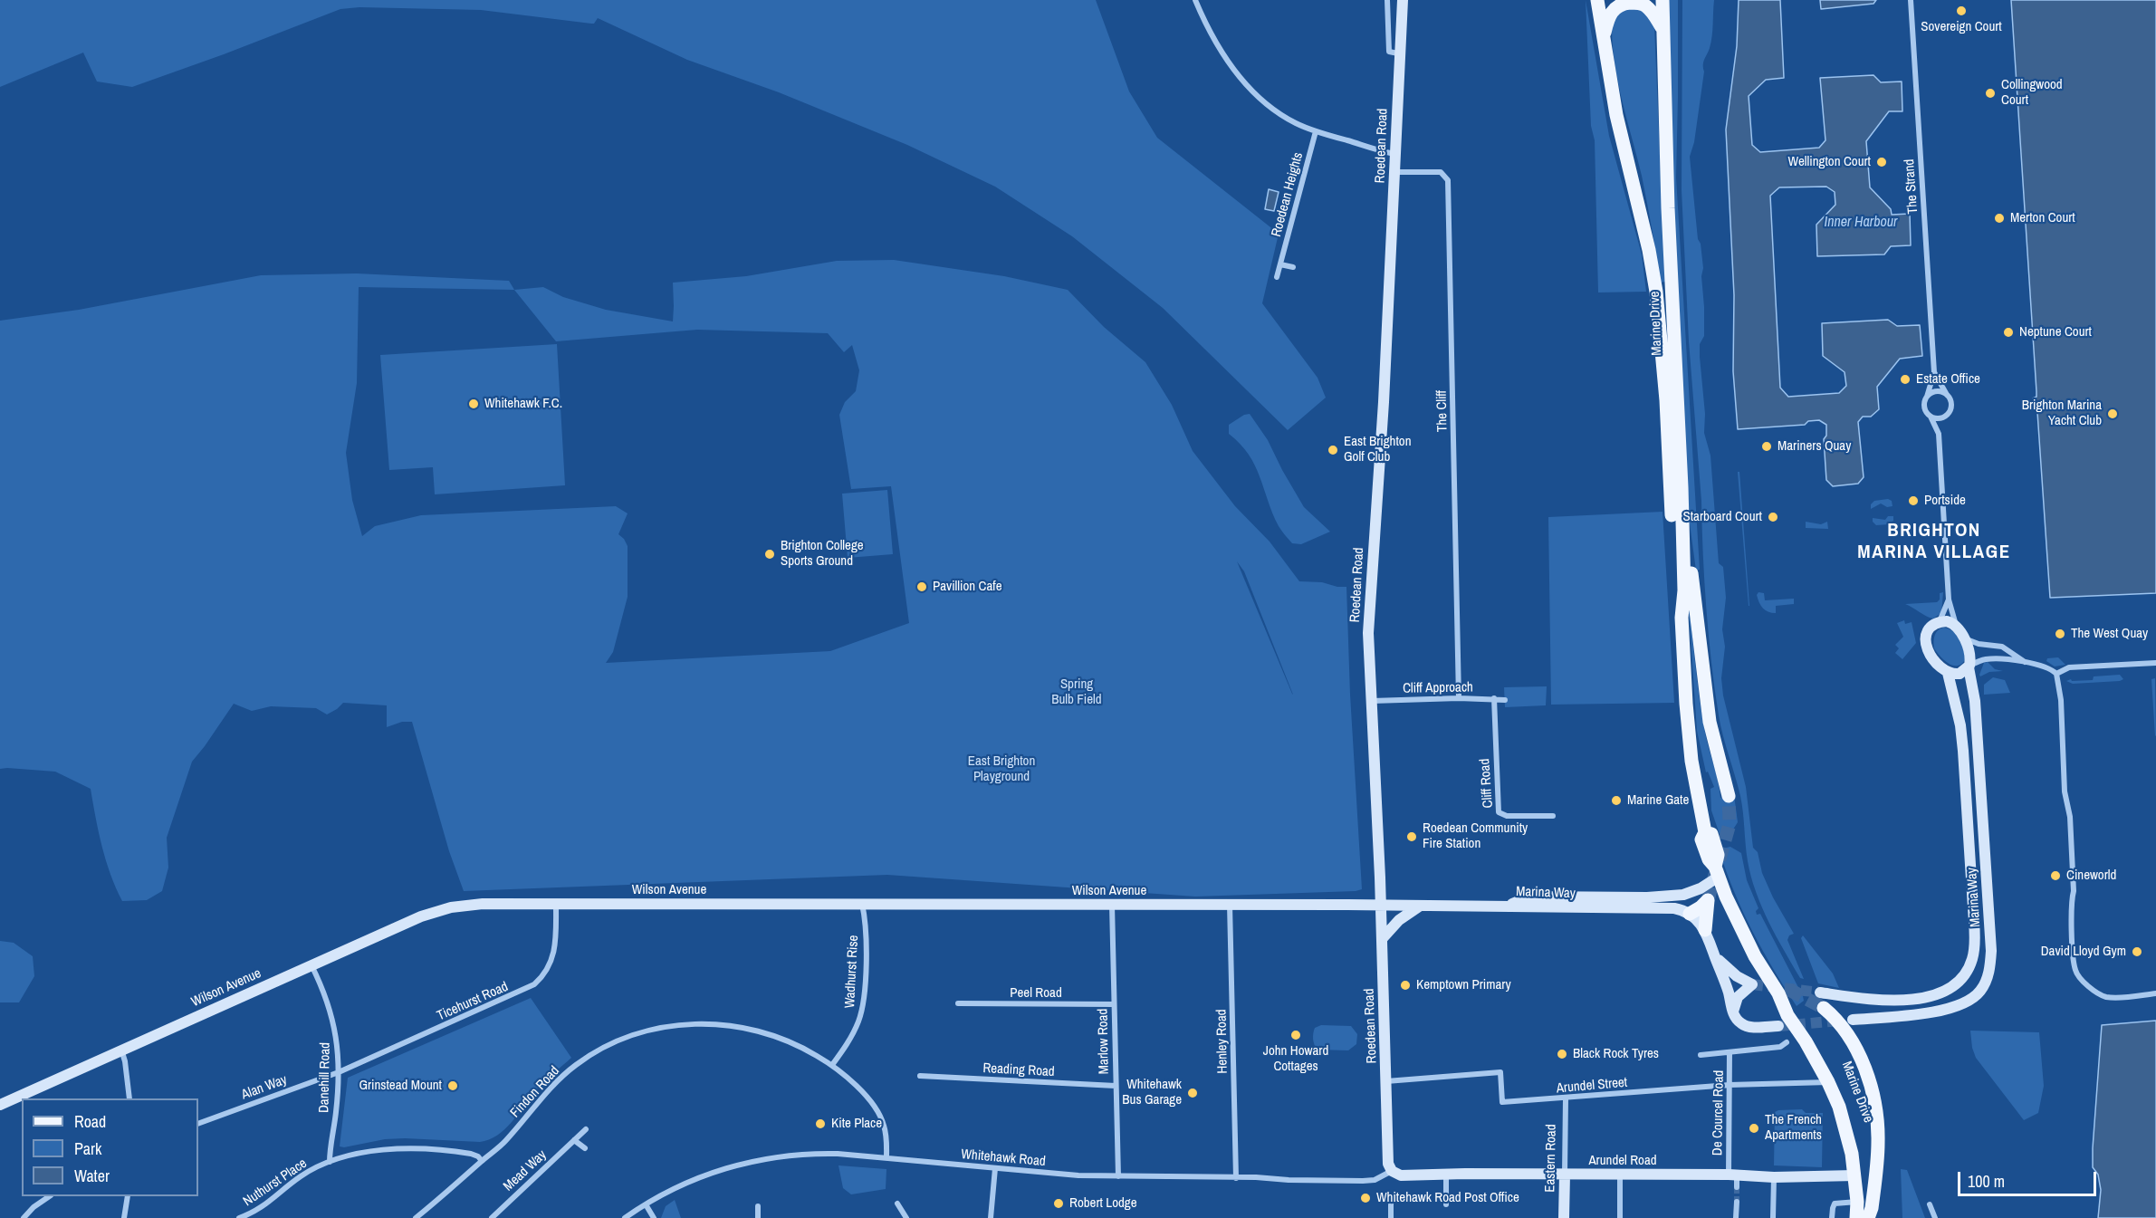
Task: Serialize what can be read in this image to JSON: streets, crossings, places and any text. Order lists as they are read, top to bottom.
{
  "streets": {
    "main road": ["Marine Drive"],
    "street": [
      "Roedean Road",
      "The Strand",
      "Roedean Heights",
      "The Cliff",
      "Cliff Approach",
      "Cliff Road",
      "Wilson Avenue",
      "Marina Way",
      "Wadhurst Rise",
      "Peel Road",
      "Ticehurst Road",
      "Marlow Road",
      "Henley Road",
      "Reading Road",
      "Danehill Road",
      "Arundel Street",
      "Alan Way",
      "Findon Road",
      "De Courcel Road",
      "Whitehawk Road",
      "Eastern Road",
      "Arundel Road",
      "Mead Way",
      "Nuthurst Place"
    ]
  },
  "crossings": [
    ["Roedean Road", "The Cliff"],
    ["Roedean Road", "Cliff Approach"],
    ["Roedean Road", "Wilson Avenue"],
    ["Roedean Road", "Marina Way"],
    ["Roedean Road", "Arundel Street"],
    ["Roedean Road", "Whitehawk Road"],
    ["Roedean Road", "Arundel Road"],
    ["Marine Drive", "Arundel Street"],
    ["Marine Drive", "Arundel Road"],
    ["The Cliff", "Cliff Approach"],
    ["Cliff Approach", "Cliff Road"],
    ["Wilson Avenue", "Marina Way"],
    ["Wilson Avenue", "Wadhurst Rise"],
    ["Wilson Avenue", "Ticehurst Road"],
    ["Wilson Avenue", "Marlow Road"],
    ["Wilson Avenue", "Henley Road"],
    ["Wilson Avenue", "Danehill Road"],
    ["Wadhurst Rise", "Findon Road"],
    ["Peel Road", "Marlow Road"],
    ["Ticehurst Road", "Danehill Road"],
    ["Ticehurst Road", "Alan Way"],
    ["Marlow Road", "Reading Road"],
    ["Marlow Road", "Whitehawk Road"],
    ["Henley Road", "Whitehawk Road"],
    ["Danehill Road", "Alan Way"],
    ["Danehill Road", "Nuthurst Place"],
    ["Arundel Street", "De Courcel Road"],
    ["Arundel Street", "Eastern Road"],
    ["Findon Road", "Whitehawk Road"],
    ["Findon Road", "Nuthurst Place"],
    ["De Courcel Road", "Arundel Road"],
    ["Whitehawk Road", "Arundel Road"],
    ["Eastern Road", "Arundel Road"]
  ],
  "districts": ["BRIGHTON MARINA VILLAGE"],
  "water": ["Inner Harbour"],
  "parks": ["Spring Bulb Field", "East Brighton Playground"],
  "places": [
    "Sovereign Court",
    "Collingwood Court",
    "Wellington Court",
    "Merton Court",
    "Neptune Court",
    "Estate Office",
    "Whitehawk F.C.",
    "Brighton Marina Yacht Club",
    "Mariners Quay",
    "East Brighton Golf Club",
    "Portside",
    "Starboard Court",
    "Brighton College Sports Ground",
    "Pavillion Cafe",
    "The West Quay",
    "Marine Gate",
    "Roedean Community Fire Station",
    "Cineworld",
    "David Lloyd Gym",
    "Kemptown Primary",
    "John Howard Cottages",
    "Black Rock Tyres",
    "Grinstead Mount",
    "Whitehawk Bus Garage",
    "Kite Place",
    "The French Apartments",
    "Whitehawk Road Post Office",
    "Robert Lodge"
  ],
  "legend": ["Road", "Park", "Water"],
  "scale_bar": "100 m"
}
